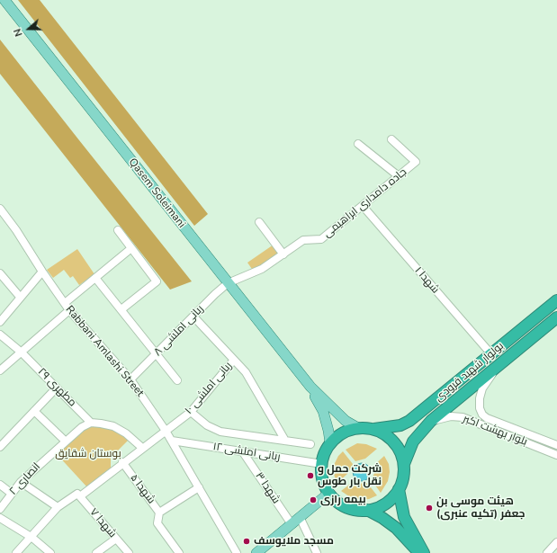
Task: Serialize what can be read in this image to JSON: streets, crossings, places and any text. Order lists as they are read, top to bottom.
{
  "streets": {
    "highway": ["بولوار شهید فرودی"],
    "main road": ["Qasem Soleimani"],
    "street": [
      "جاده دامداری ابراهیمی",
      "شهدا ۱",
      "ربانی املشی ۸",
      "Rabbani Amlashi Street",
      "مطهری ۲۹",
      "ربانی املشی ۱۰",
      "بلوار بهشت اکبر",
      "ربانی املشی ۱۲",
      "انصاری ۲",
      "شهدا ۳",
      "شهدا ۵",
      "شهدا ۷"
    ]
  },
  "crossings": [
    ["Qasem Soleimani", "جاده دامداری ابراهیمی"],
    ["Qasem Soleimani", "ربانی املشی ۸"],
    ["Qasem Soleimani", "بولوار شهید فرودی"],
    ["Qasem Soleimani", "ربانی املشی ۱۲"],
    ["جاده دامداری ابراهیمی", "شهدا ۱"],
    ["جاده دامداری ابراهیمی", "ربانی املشی ۸"],
    ["شهدا ۱", "بولوار شهید فرودی"],
    ["ربانی املشی ۸", "Rabbani Amlashi Street"],
    ["Rabbani Amlashi Street", "ربانی املشی ۱۰"],
    ["Rabbani Amlashi Street", "ربانی املشی ۱۲"],
    ["بولوار شهید فرودی", "بلوار بهشت اکبر"],
    ["بولوار شهید فرودی", "ربانی املشی ۱۲"],
    ["مطهری ۲۹", "انصاری ۲"],
    ["ربانی املشی ۱۰", "شهدا ۵"],
    ["ربانی املشی ۱۰", "شهدا ۷"],
    ["ربانی املشی ۱۲", "شهدا ۳"]
  ],
  "parks": ["بوستان شقایق"],
  "places": [
    "شرکت حمل و نقل بار طوس",
    "بیمه رازی",
    "هيئت موسی بن جعفر (تکیه عنبری)",
    "مسجد ملایوسف"
  ],
  "north": "left"
}
